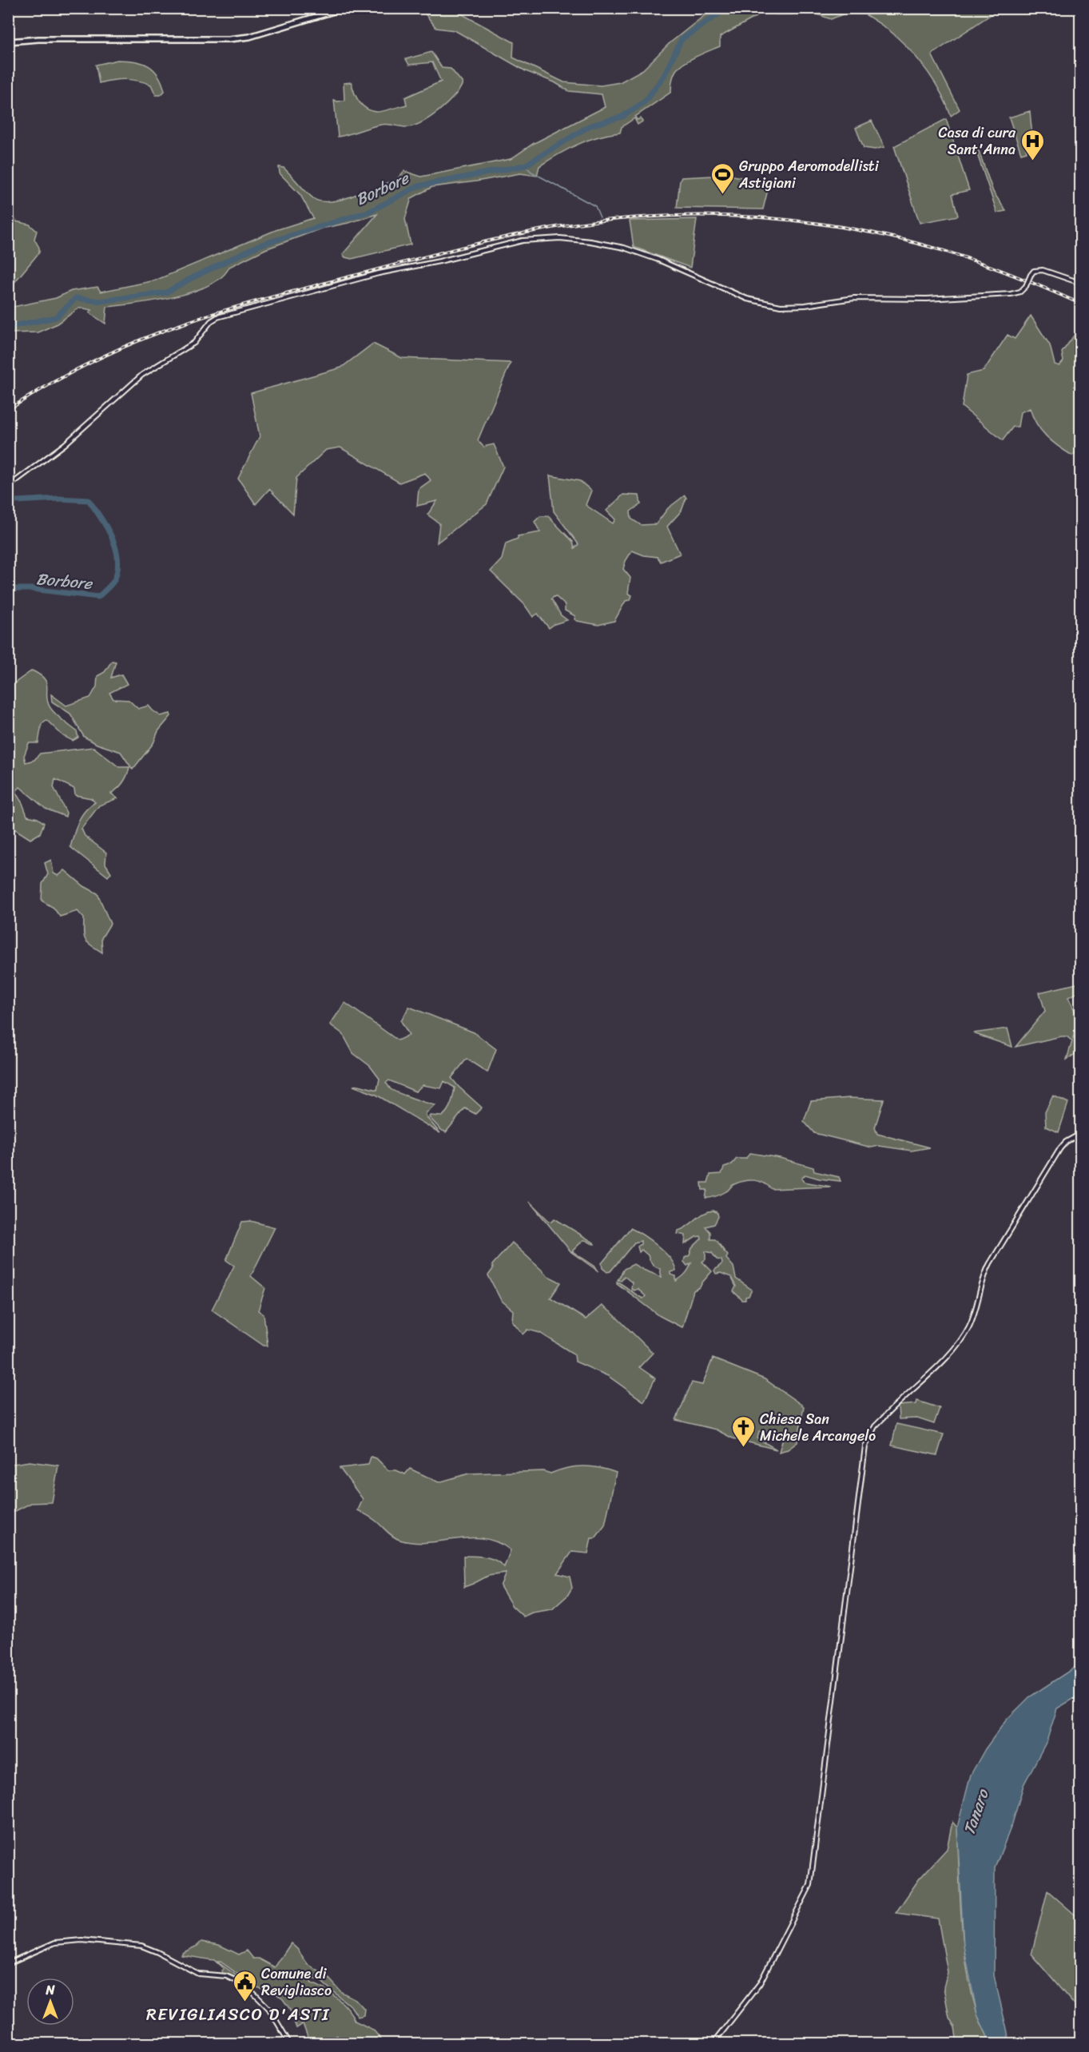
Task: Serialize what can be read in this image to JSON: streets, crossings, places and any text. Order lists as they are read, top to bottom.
{
  "districts": ["REVIGLIASCO D'ASTI"],
  "water": ["Borbore", "Tanaro"],
  "places": {
    "hospital": ["Casa di cura Sant'Anna"],
    "sports": ["Gruppo Aeromodellisti Astigiani"],
    "church": ["Chiesa San Michele Arcangelo"],
    "public building": ["Comune di Revigliasco"]
  },
  "north": "top"
}
